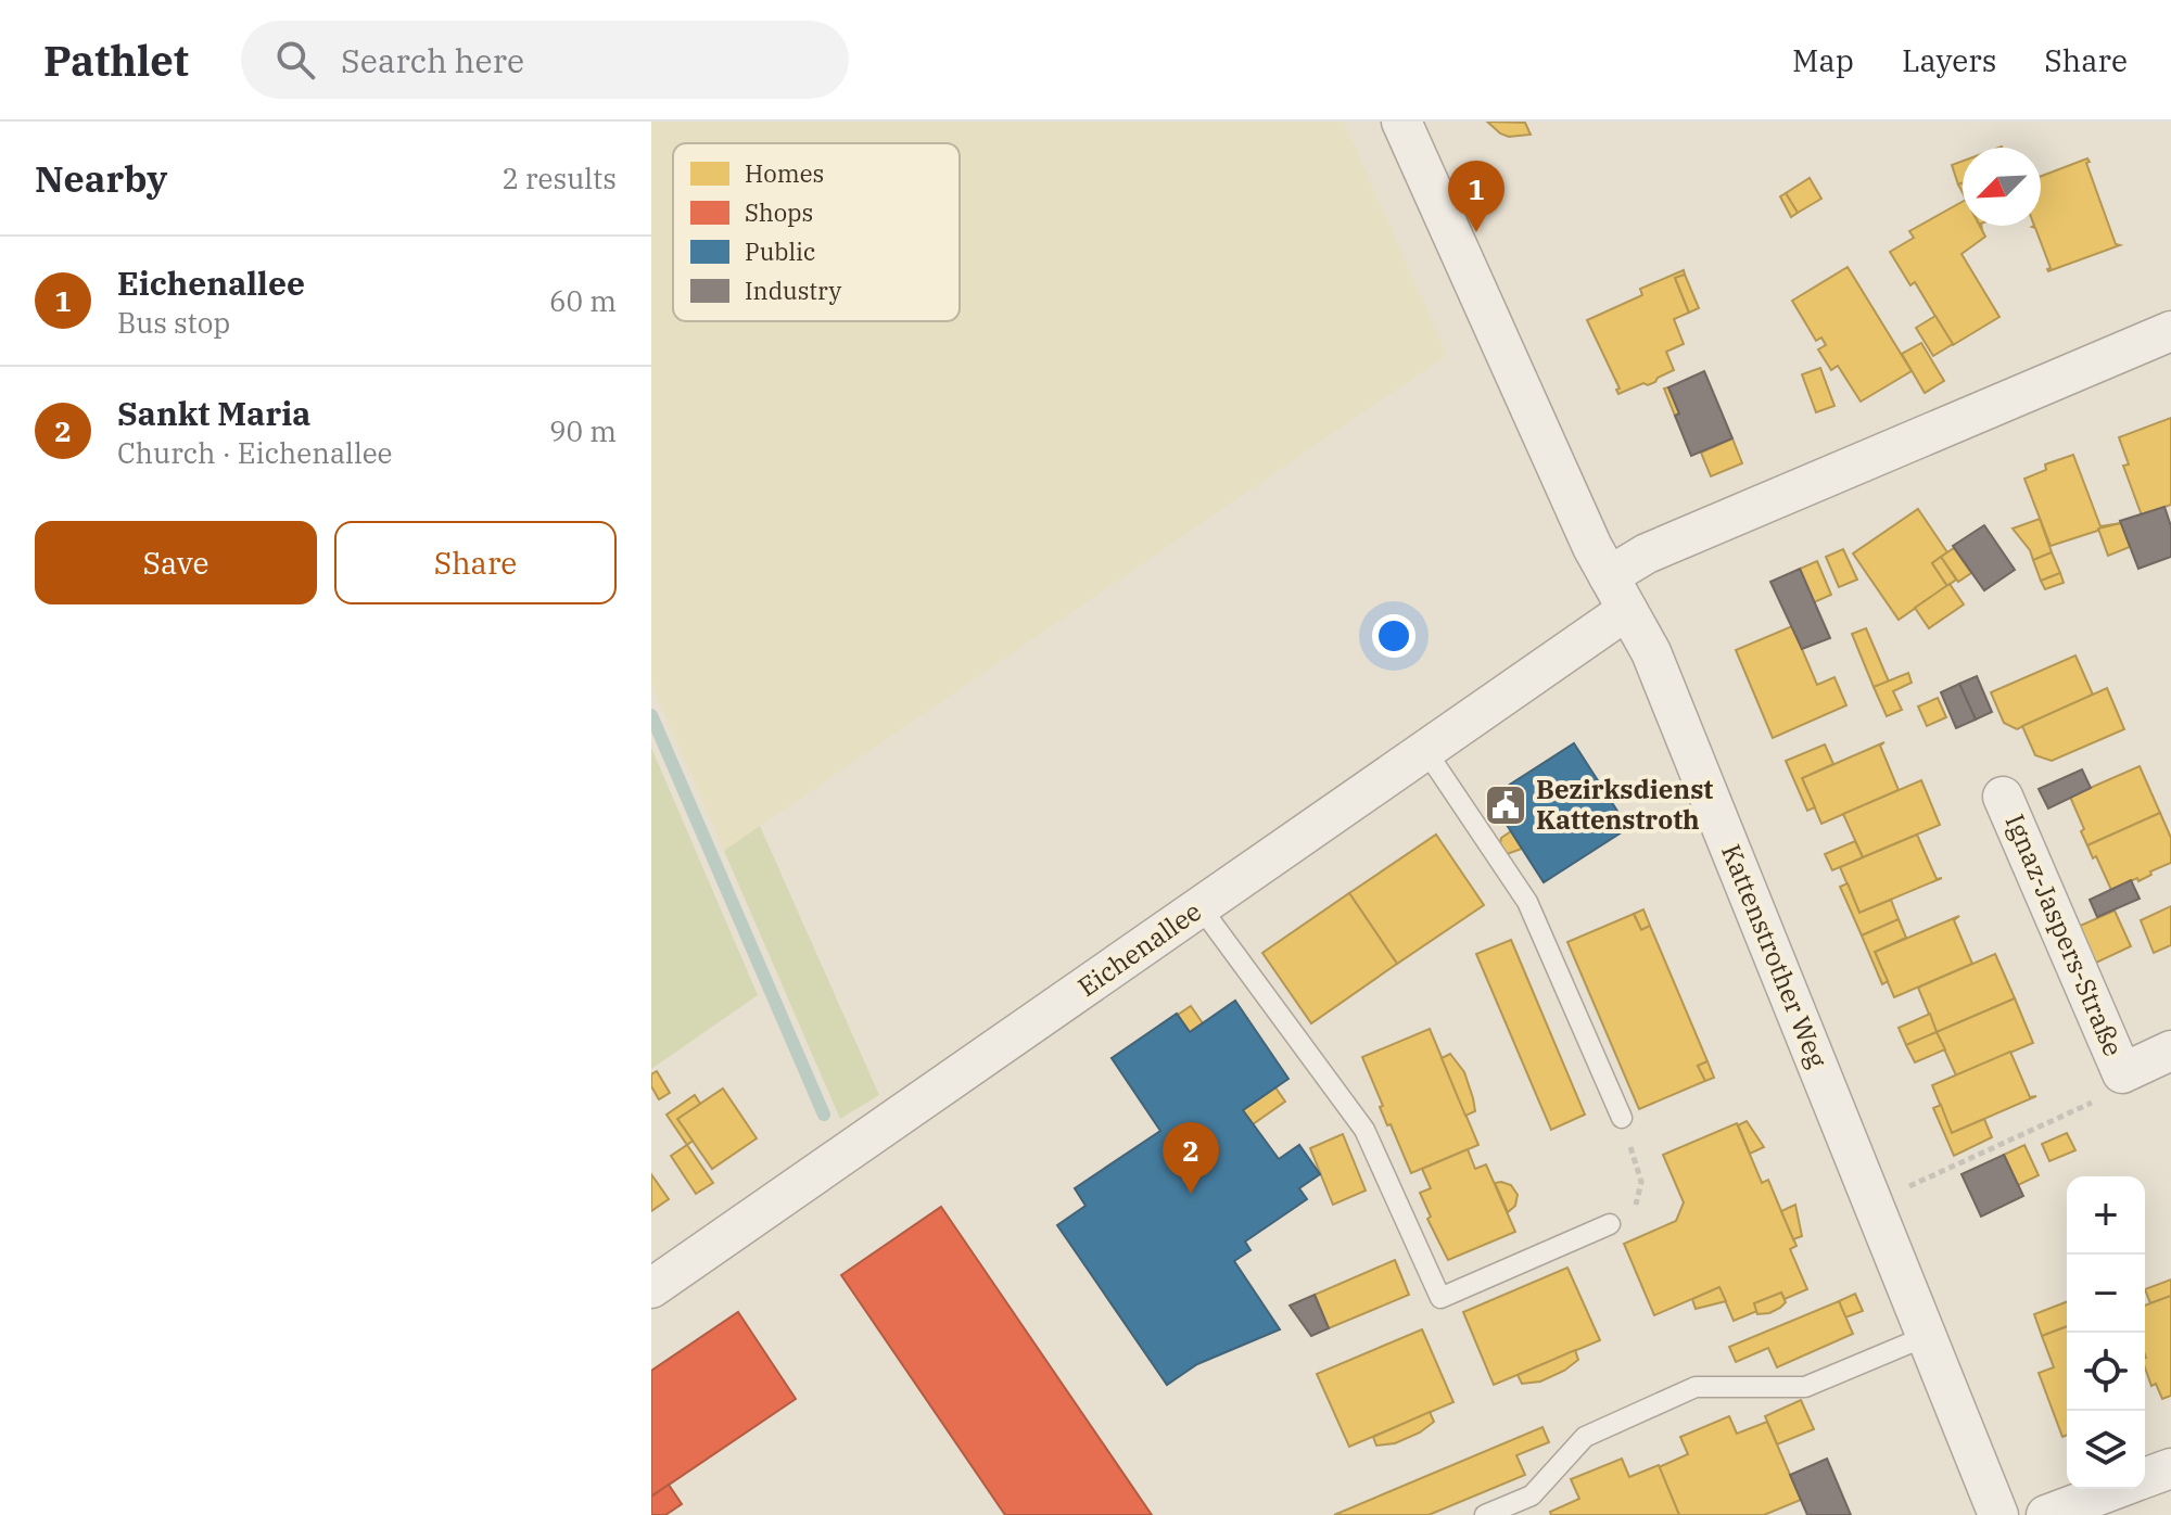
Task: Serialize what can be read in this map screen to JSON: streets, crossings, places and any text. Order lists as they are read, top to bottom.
{
  "streets": {
    "street": ["Ignaz-Jaspers-Straße", "Eichenallee", "Kattenstrother Weg"]
  },
  "crossings": [
    ["Eichenallee", "Kattenstrother Weg"]
  ],
  "places": {
    "public building": ["Bezirksdienst Kattenstroth"]
  },
  "legend": [
    "Homes",
    "Shops",
    "Public",
    "Industry"
  ],
  "north": "bottom left",
  "page": {
    "header": "Pathlet",
    "search": "Search here",
    "nav": ["Map", "Layers", "Share"],
    "heading": ["Nearby", "2 results"],
    "pins": ["1", "2"],
    "list": [
      {
        "mark": "1",
        "name": "Eichenallee",
        "note": "Bus stop",
        "value": "60 m"
      },
      {
        "mark": "2",
        "name": "Sankt Maria",
        "note": "Church · Eichenallee",
        "value": "90 m"
      }
    ],
    "buttons": ["Save", "Share"],
    "map_buttons": ["+", "−"]
  }
}
